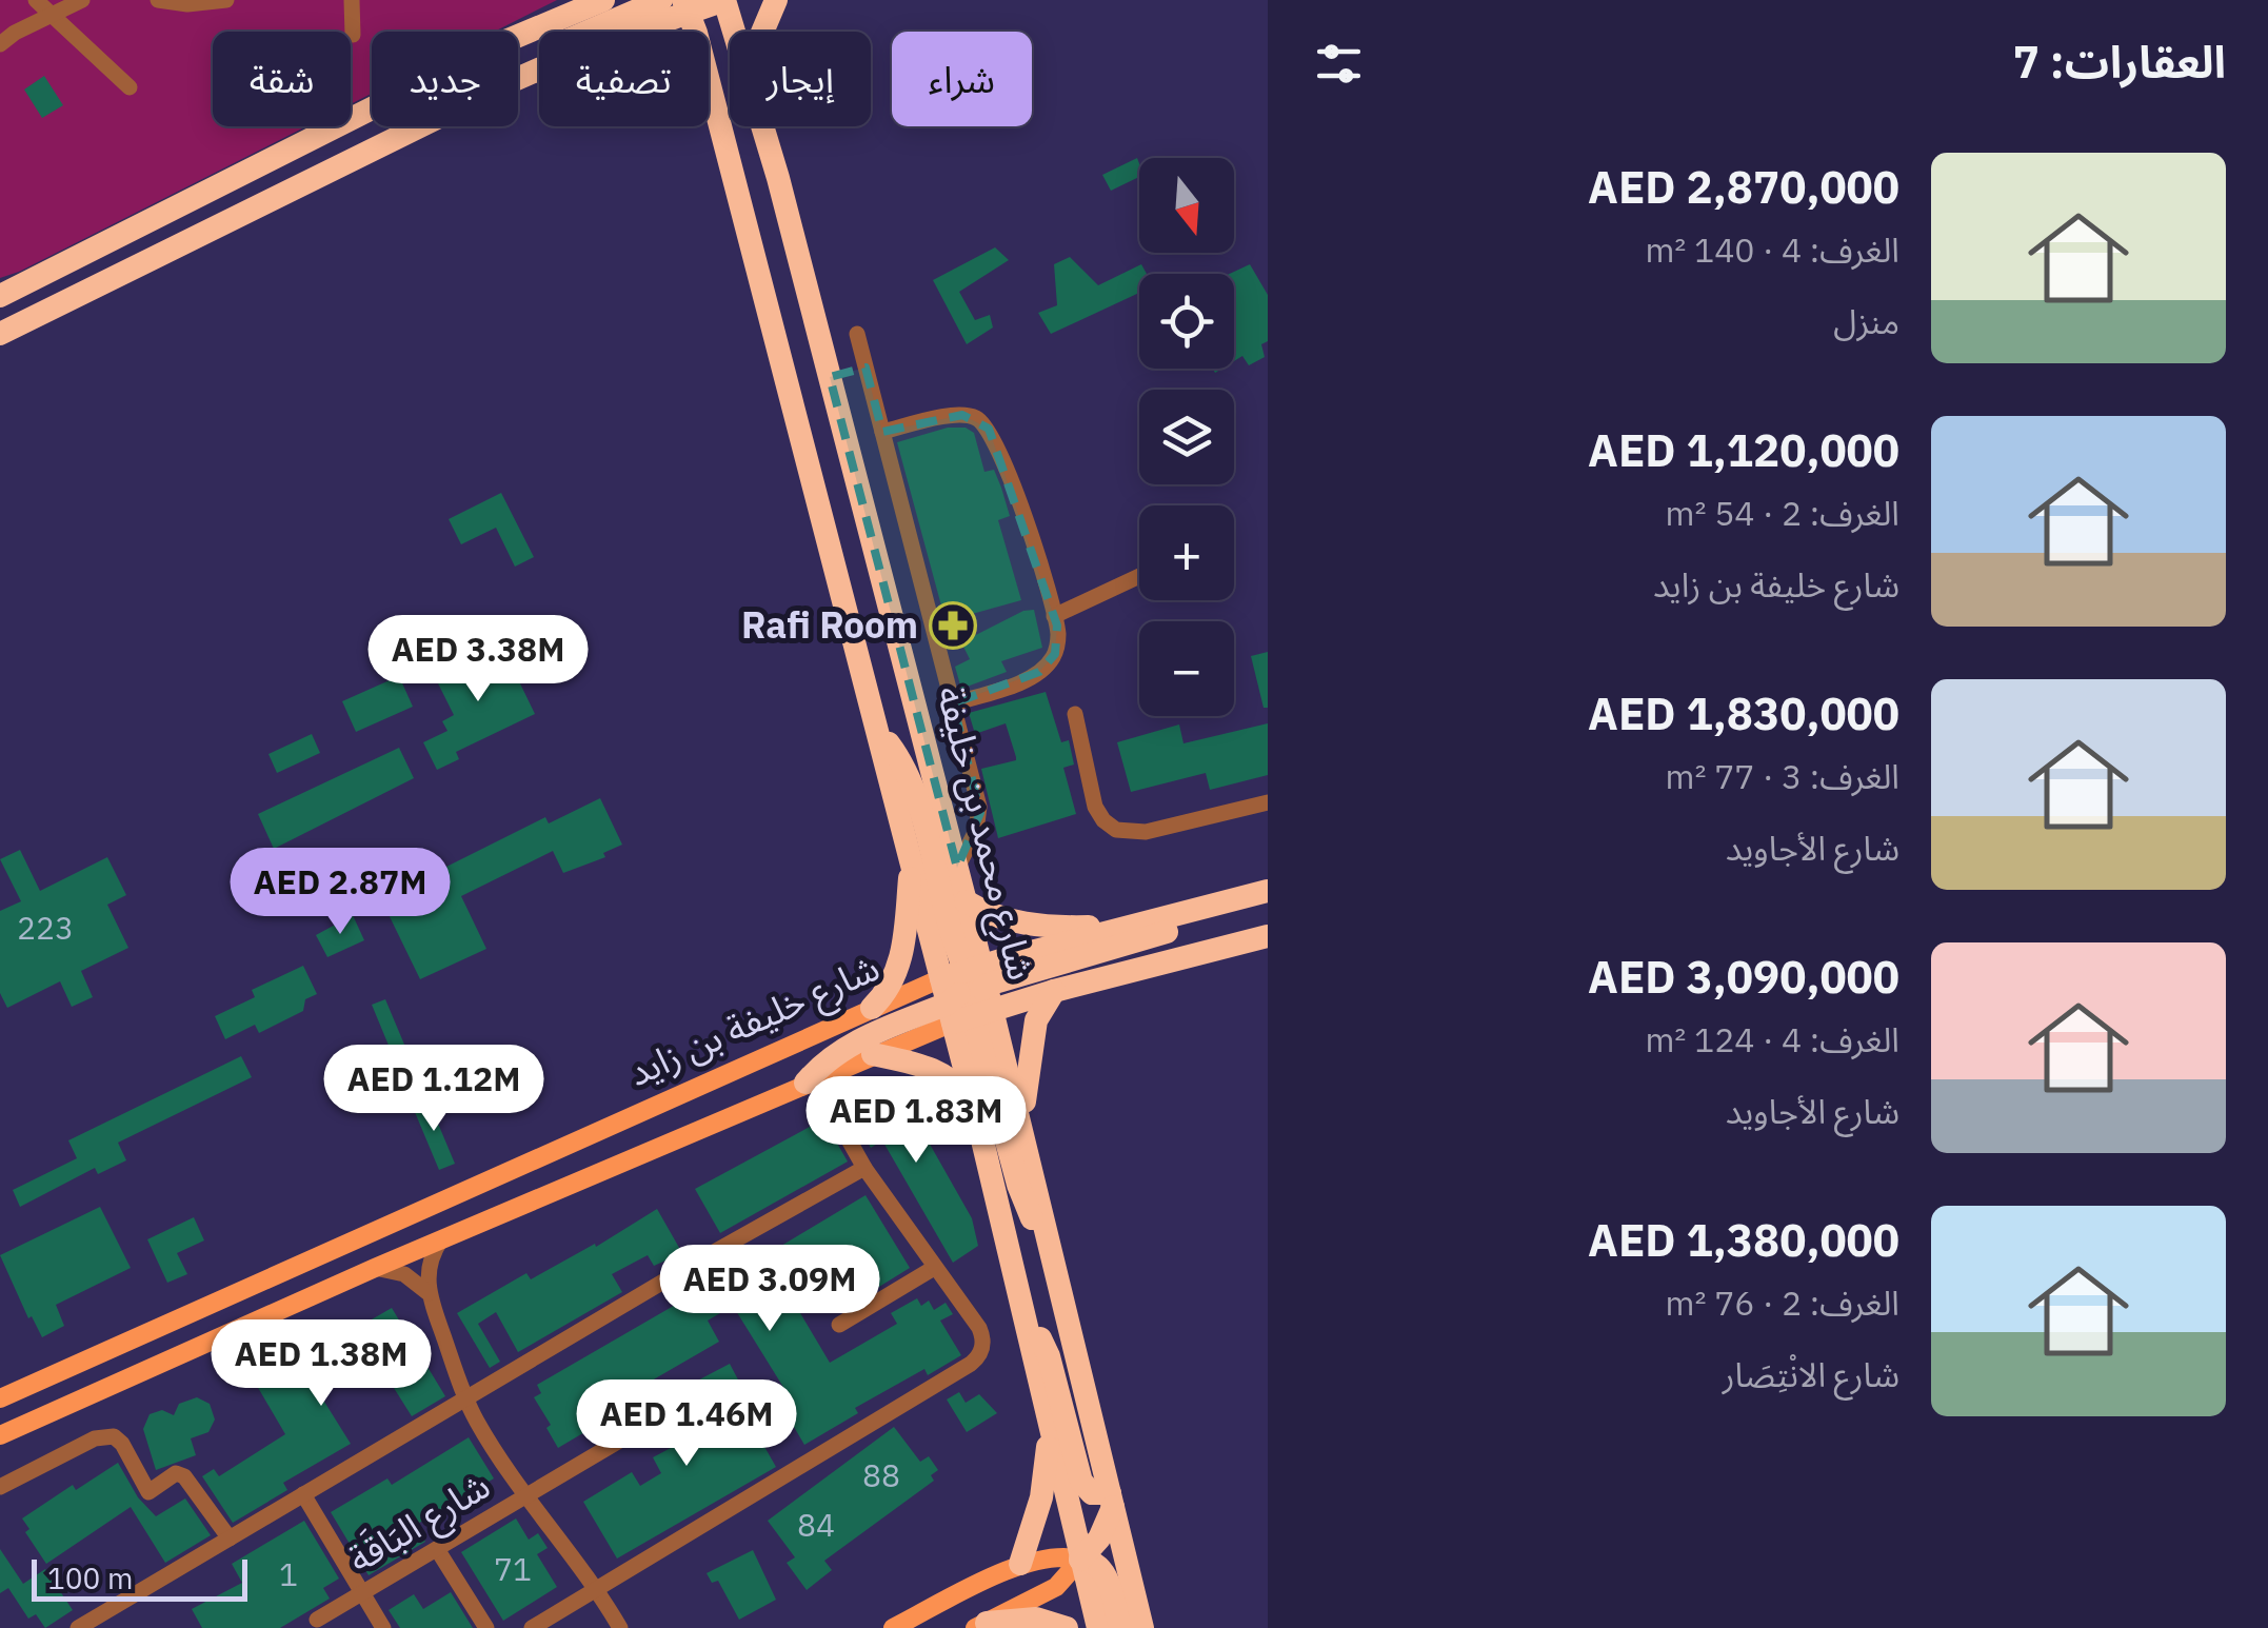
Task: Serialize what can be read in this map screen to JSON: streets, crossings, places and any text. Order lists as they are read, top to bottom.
{
  "streets": {
    "highway": ["شارع محمد بن خليفة", "شارع خليفة بن زايد"],
    "street": ["شارع البَاقَة"]
  },
  "crossings": [
    ["شارع محمد بن خليفة", "شارع خليفة بن زايد"]
  ],
  "places": {
    "pharmacy": ["Rafi Room"]
  },
  "house_numbers": [
    "223",
    "88",
    "84",
    "71",
    "1"
  ],
  "scale_bar": "100 m",
  "north": "bottom",
  "page": {
    "heading": "العقارات: 7",
    "chip": [
      "شراء",
      "إيجار",
      "تصفية",
      "جديد",
      "شقة"
    ],
    "list": [
      {
        "name": "AED 2,870,000",
        "note": "الغرف: 4 · 140 m² · منزل"
      },
      {
        "name": "AED 1,120,000",
        "note": "الغرف: 2 · 54 m² · شارع خليفة بن زايد"
      },
      {
        "name": "AED 1,830,000",
        "note": "الغرف: 3 · 77 m² · شارع الأجاويد"
      },
      {
        "name": "AED 3,090,000",
        "note": "الغرف: 4 · 124 m² · شارع الأجاويد"
      },
      {
        "name": "AED 1,380,000",
        "note": "الغرف: 2 · 76 m² · شارع الانْتِصَار"
      }
    ],
    "map_buttons": ["+", "−"],
    "price": [
      "AED 3.38M",
      "AED 2.87M",
      "AED 1.12M",
      "AED 1.83M",
      "AED 3.09M",
      "AED 1.38M",
      "AED 1.46M"
    ],
    "scale": "100 m"
  }
}
